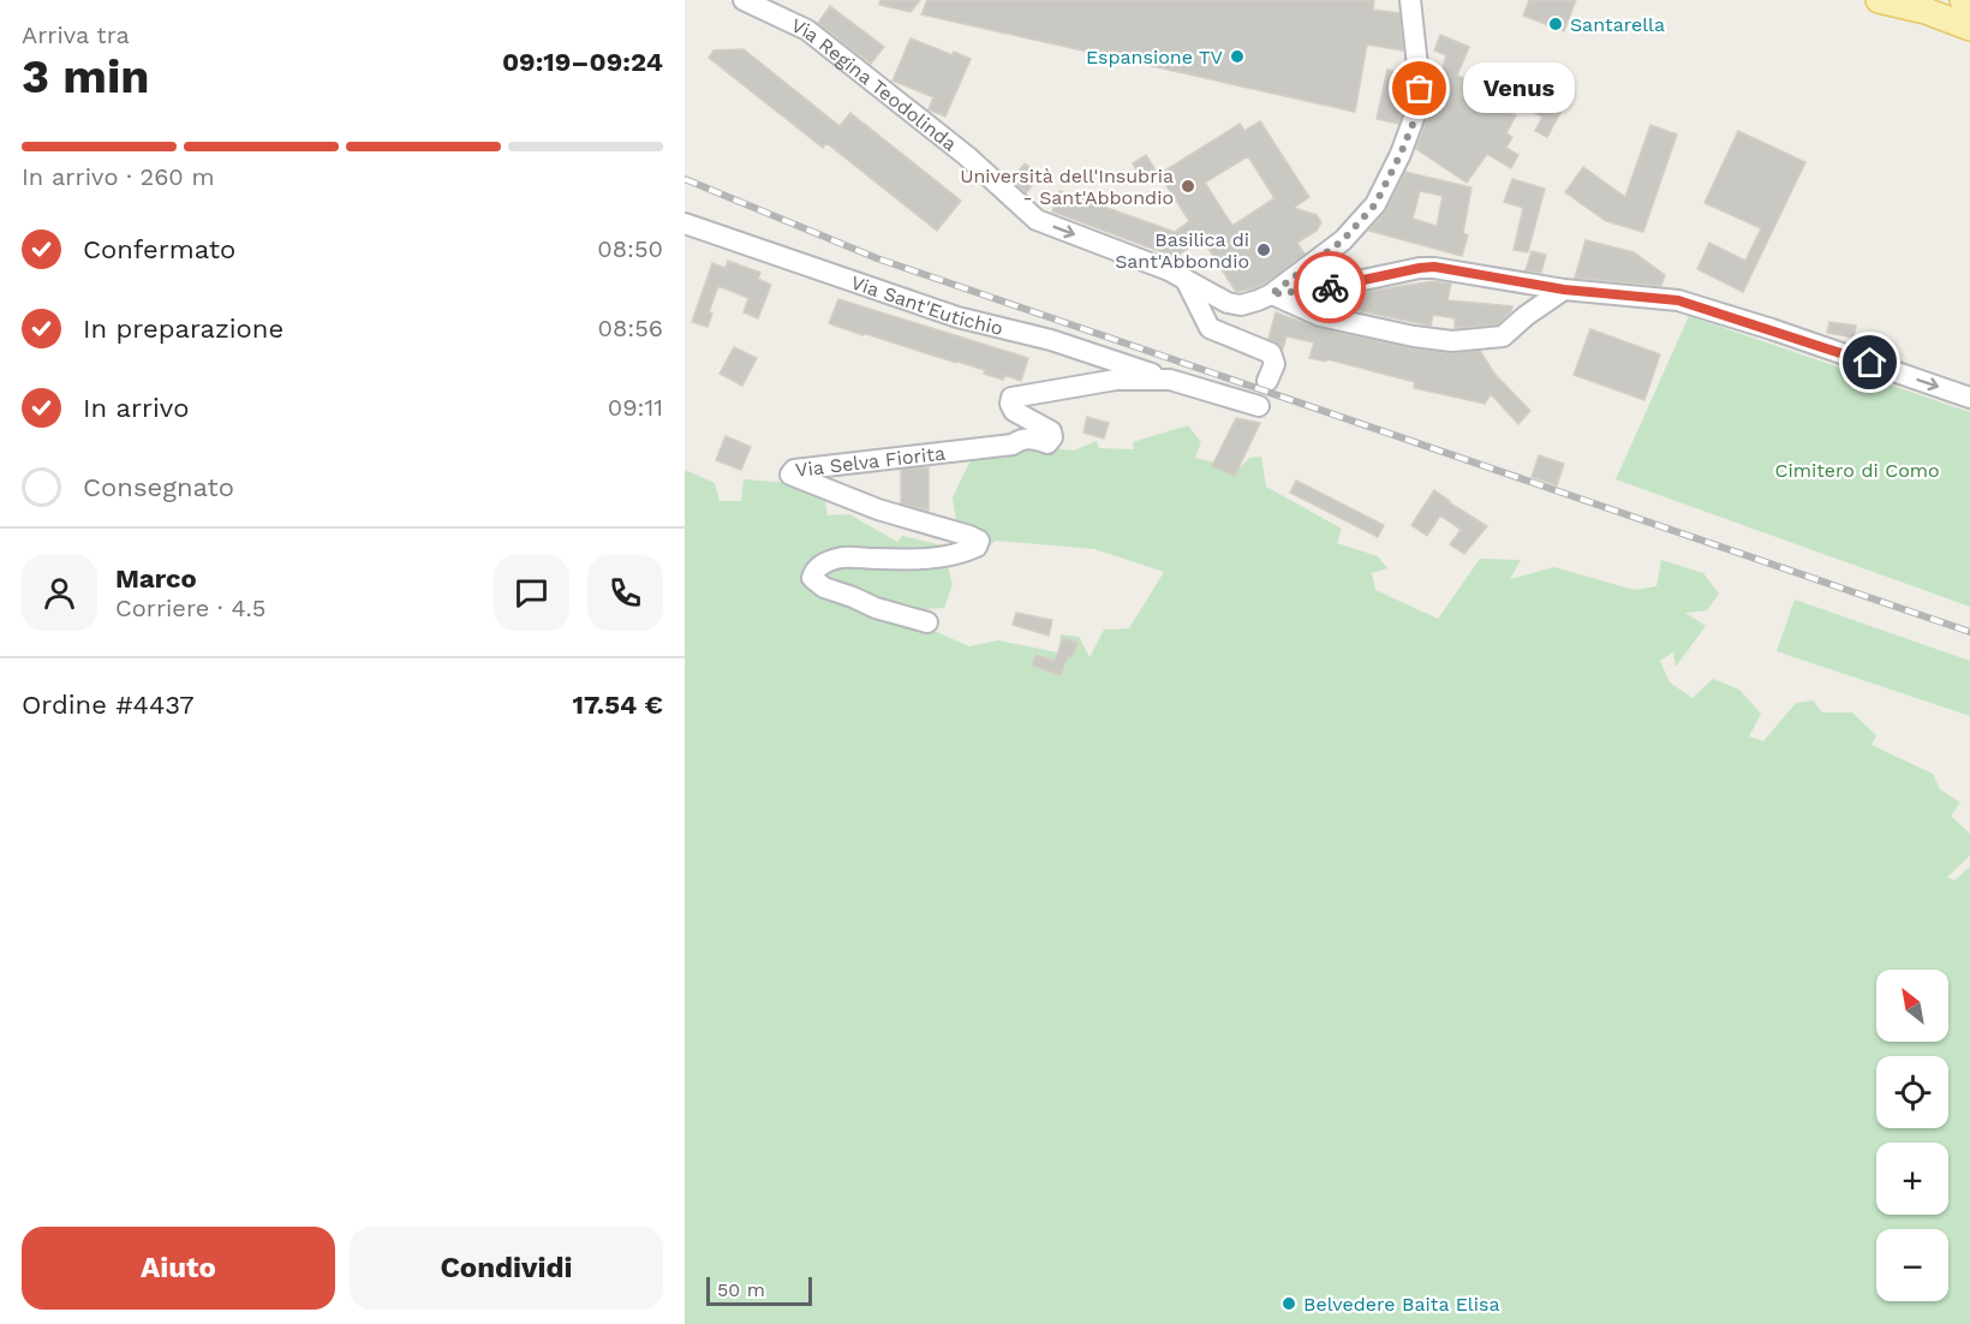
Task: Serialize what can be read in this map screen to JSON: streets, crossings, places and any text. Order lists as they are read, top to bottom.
{
  "streets": {
    "street": ["Via Regina Teodolinda", "Via Sant'Eutichio", "Via Selva Fiorita"]
  },
  "crossings": [
    ["Via Sant'Eutichio", "Via Selva Fiorita"]
  ],
  "one_way": ["Via Regina Teodolinda"],
  "parks": ["Cimitero di Como"],
  "places": [
    "Santarella",
    "Espansione TV",
    "Venus",
    "Università dell'Insubria - Sant'Abbondio",
    "Basilica di Sant'Abbondio",
    "Belvedere Baita Elisa"
  ],
  "scale_bar": "50 m",
  "north": "top left",
  "page": {
    "heading": ["3 min", "Arriva tra", "09:19–09:24"],
    "panel": [
      "Marco",
      "Corriere · 4.5",
      "Ordine #4437",
      "17.54 €"
    ],
    "bubble": "Venus",
    "bar": "In arrivo · 260 m",
    "list": [
      ["Confermato", "08:50"],
      ["In preparazione", "08:56"],
      ["In arrivo", "09:11"],
      "Consegnato"
    ],
    "map_buttons": ["+", "−"],
    "buttons": ["Aiuto", "Condividi"],
    "scale": "50 m"
  }
}
